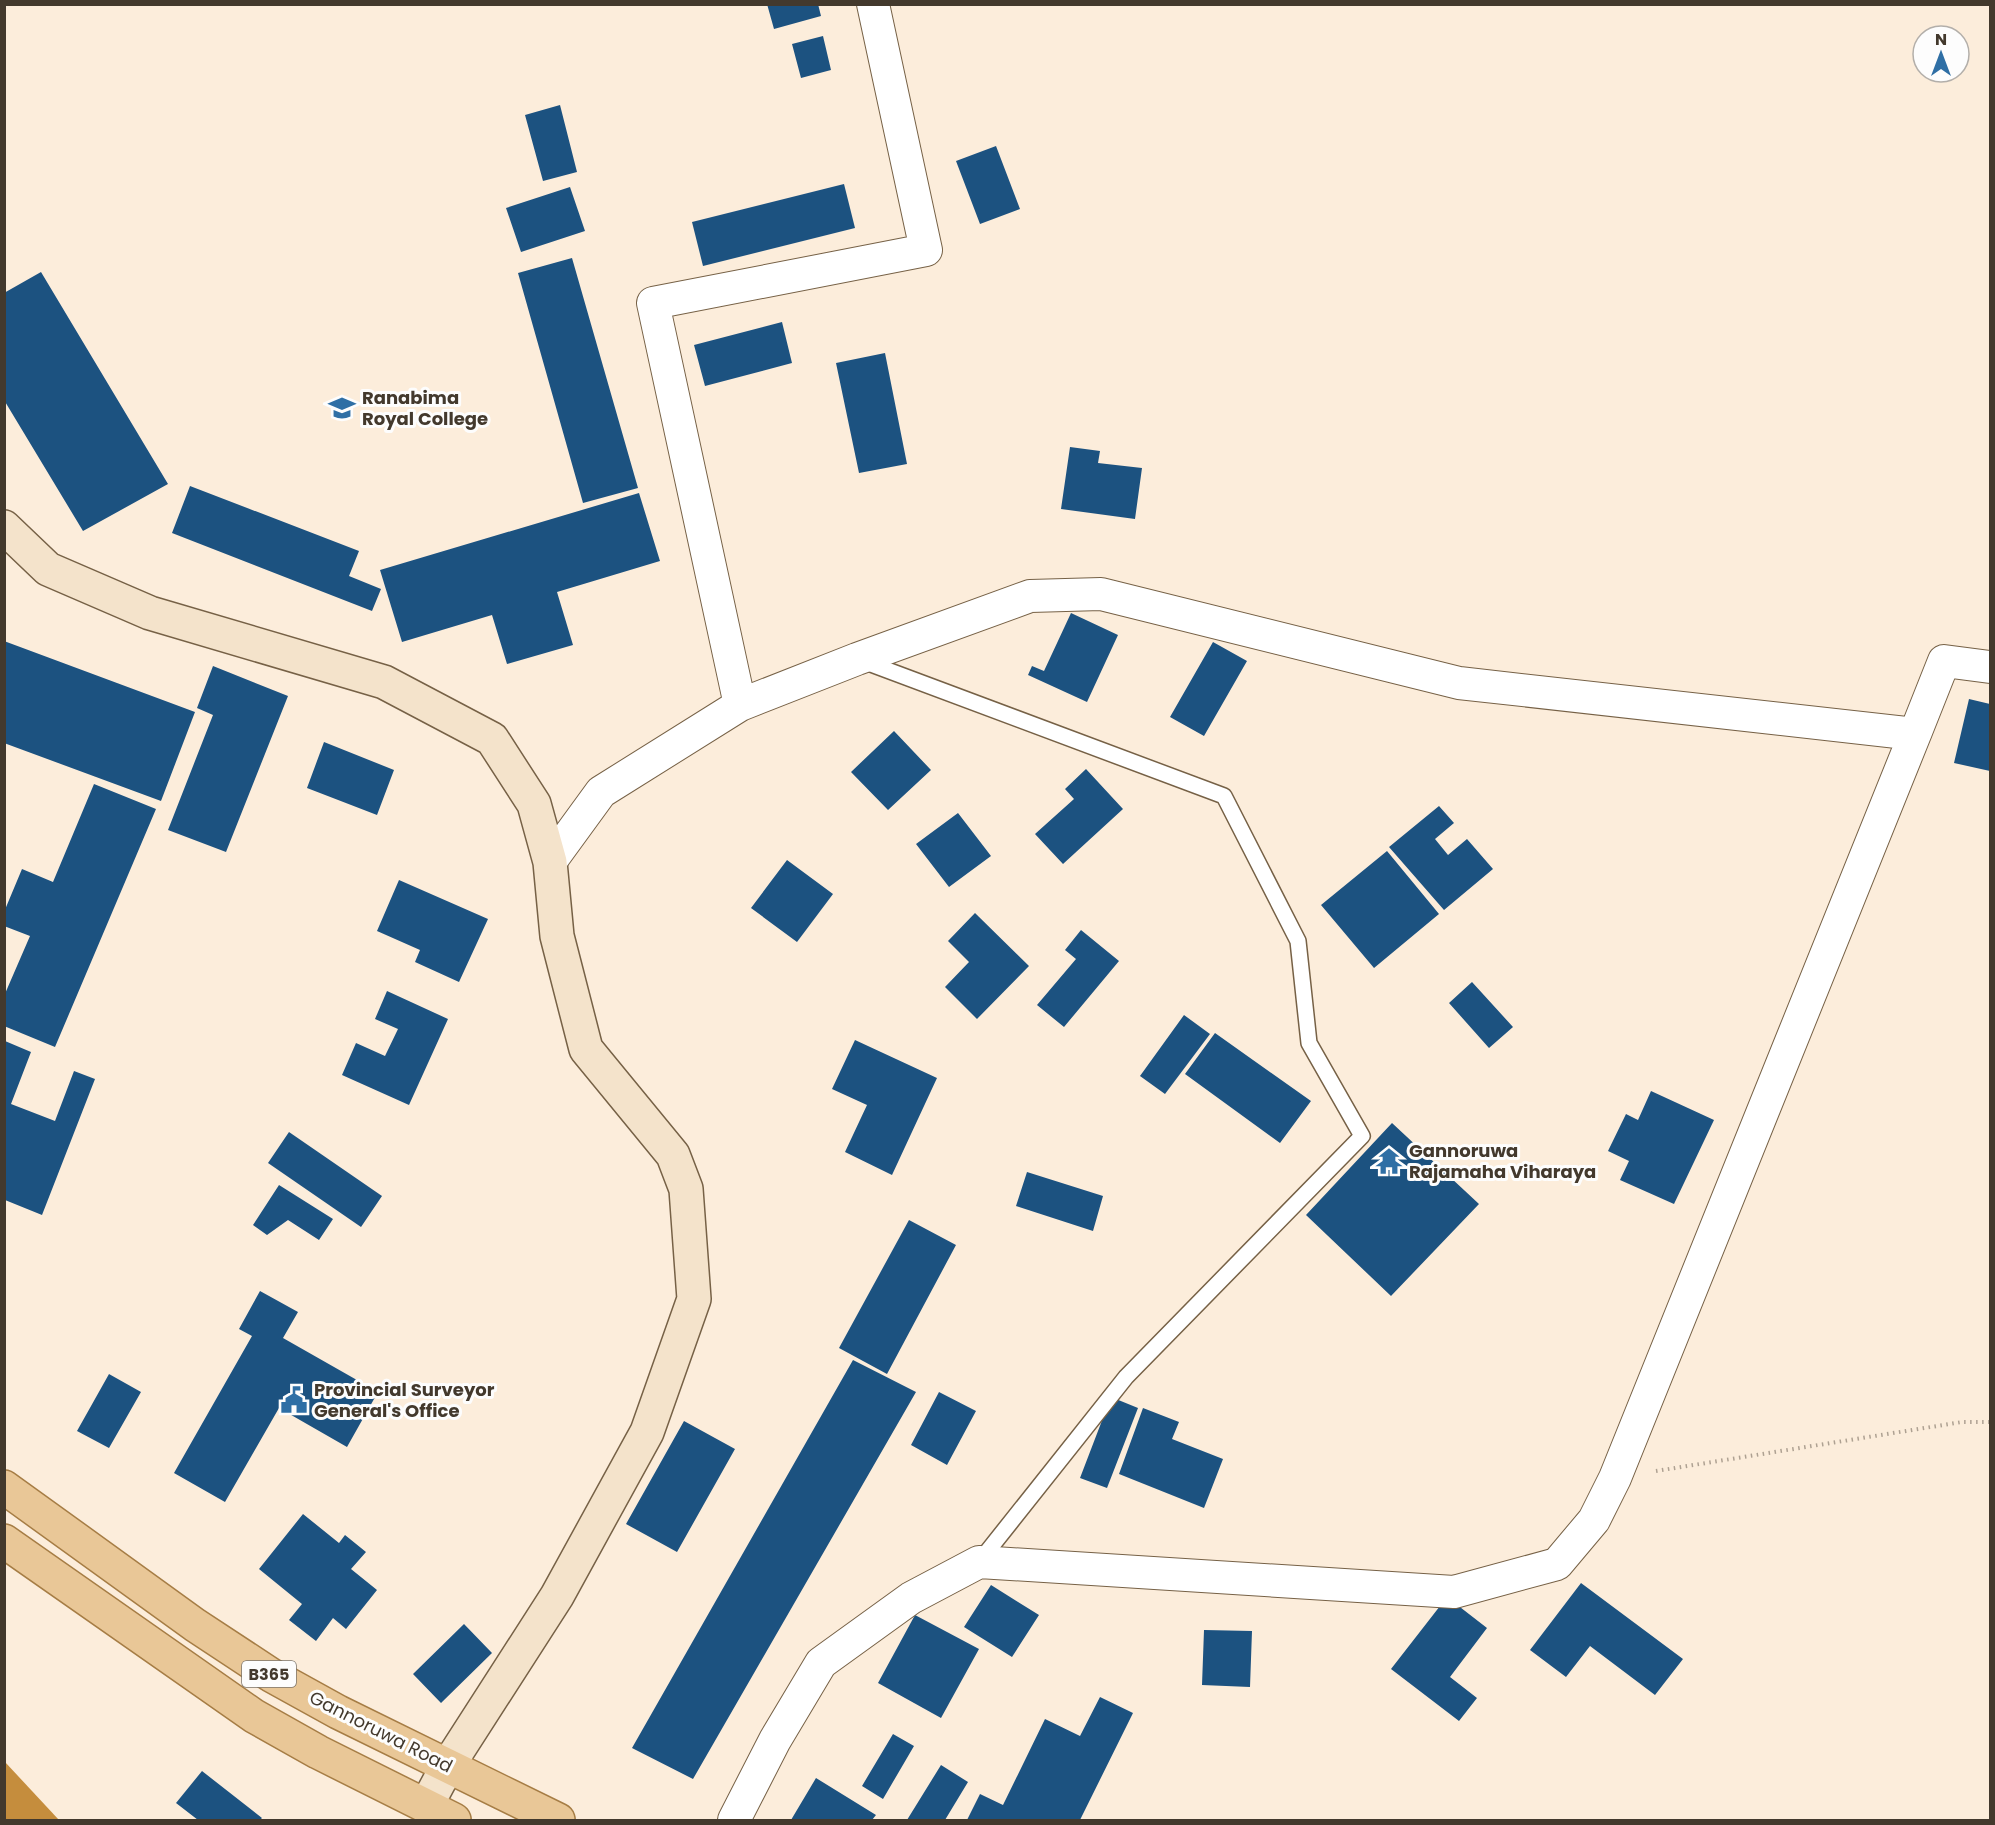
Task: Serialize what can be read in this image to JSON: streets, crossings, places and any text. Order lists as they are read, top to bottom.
{
  "streets": {
    "main road": ["B365", "Gannoruwa Road"]
  },
  "places": {
    "school or university": ["Ranabima Royal College"],
    "temple": ["Gannoruwa Rajamaha Viharaya"],
    "public building": ["Provincial Surveyor General's Office"]
  },
  "north": "top"
}
